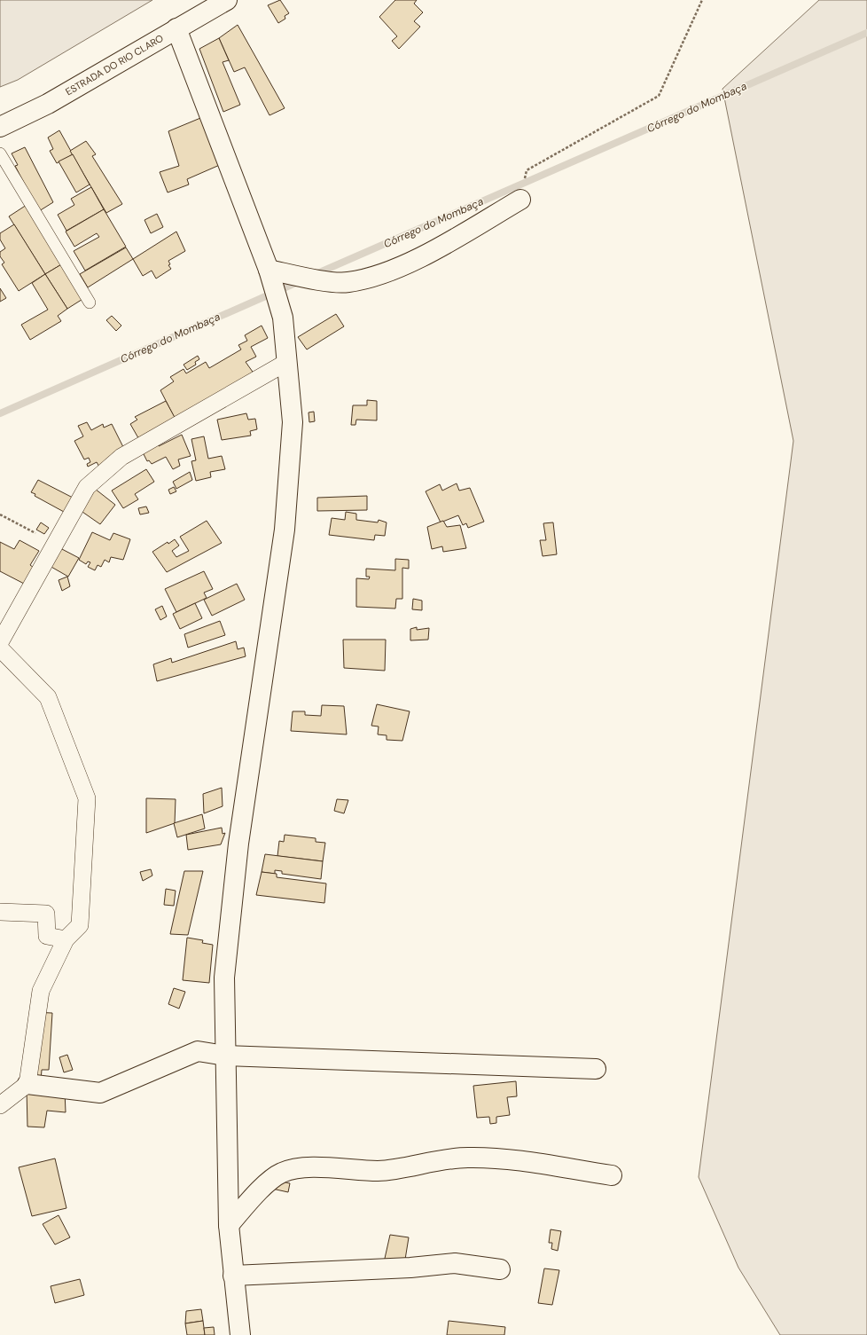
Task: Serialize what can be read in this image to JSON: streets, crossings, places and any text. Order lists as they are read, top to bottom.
{
  "streets": {
    "street": ["ESTRADA DO RIO CLARO"]
  },
  "water": ["Córrego do Mombaça"]
}
